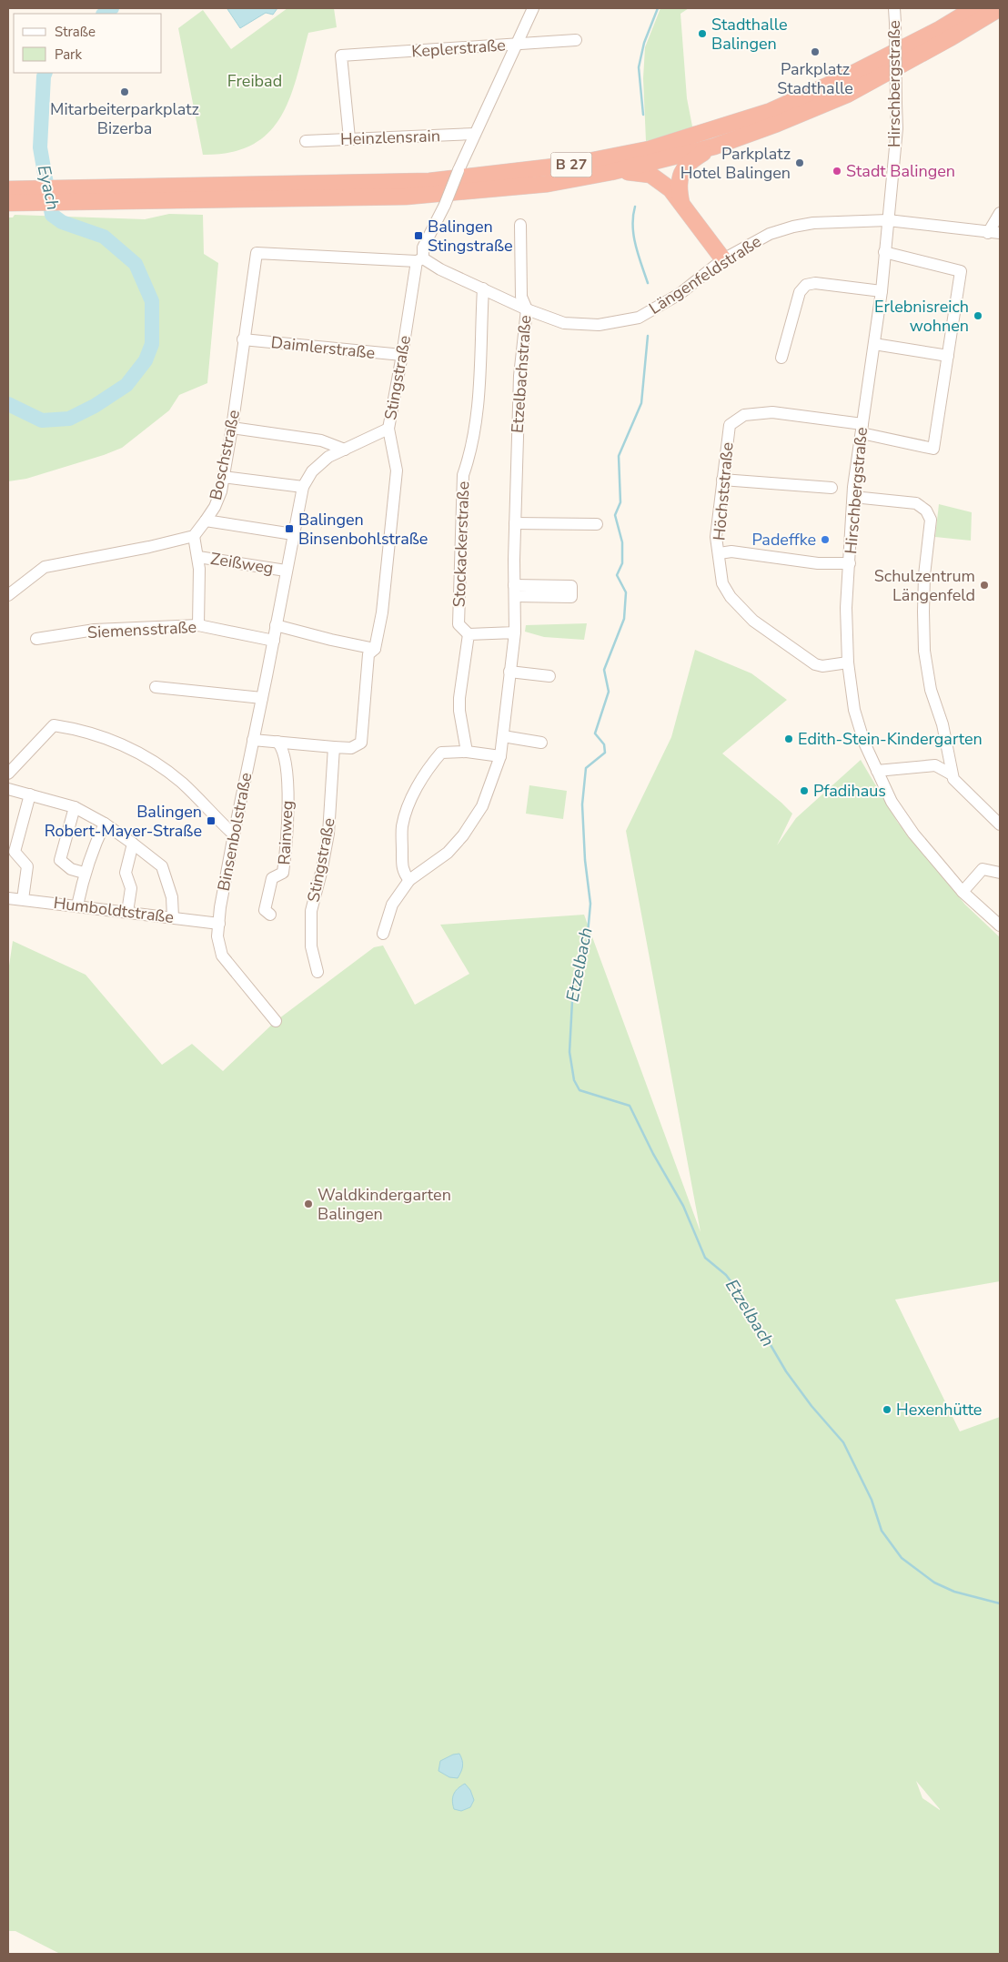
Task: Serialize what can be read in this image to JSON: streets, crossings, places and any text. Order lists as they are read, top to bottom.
{
  "streets": {
    "highway": ["B 27"],
    "street": [
      "Keplerstraße",
      "Hirschbergstraße",
      "Heinzlensrain",
      "Längenfeldstraße",
      "Daimlerstraße",
      "Etzelbachstraße",
      "Stingstraße",
      "Boschstraße",
      "Höchststraße",
      "Stockackerstraße",
      "Zeißweg",
      "Siemensstraße",
      "Binsenbolstraße",
      "Rainweg",
      "Humboldtstraße"
    ]
  },
  "crossings": [
    ["Keplerstraße", "Heinzlensrain"],
    ["Keplerstraße", "Stingstraße"],
    ["Hirschbergstraße", "Längenfeldstraße"],
    ["Hirschbergstraße", "Höchststraße"],
    ["Heinzlensrain", "Stingstraße"],
    ["Längenfeldstraße", "Etzelbachstraße"],
    ["Längenfeldstraße", "Stingstraße"],
    ["Längenfeldstraße", "Boschstraße"],
    ["Längenfeldstraße", "Stockackerstraße"],
    ["Daimlerstraße", "Stingstraße"],
    ["Daimlerstraße", "Boschstraße"],
    ["Stingstraße", "Boschstraße"],
    ["Stingstraße", "Binsenbolstraße"],
    ["Stingstraße", "Rainweg"],
    ["Boschstraße", "Zeißweg"],
    ["Zeißweg", "Siemensstraße"],
    ["Zeißweg", "Binsenbolstraße"],
    ["Siemensstraße", "Binsenbolstraße"],
    ["Binsenbolstraße", "Humboldtstraße"]
  ],
  "water": ["Eyach", "Etzelbach"],
  "parks": ["Freibad"],
  "places": {
    "other": [
      "Stadthalle Balingen",
      "Parkplatz Stadthalle",
      "Mitarbeiterparkplatz Bizerba",
      "Parkplatz Hotel Balingen",
      "Stadt Balingen",
      "Erlebnisreich wohnen",
      "Padeffke",
      "Schulzentrum Längenfeld",
      "Edith-Stein-Kindergarten",
      "Pfadihaus",
      "Waldkindergarten Balingen",
      "Hexenhütte"
    ],
    "transit": ["Balingen Stingstraße", "Balingen Binsenbohlstraße", "Balingen Robert-Mayer-Straße"]
  },
  "legend": ["Straße", "Park"]
}
